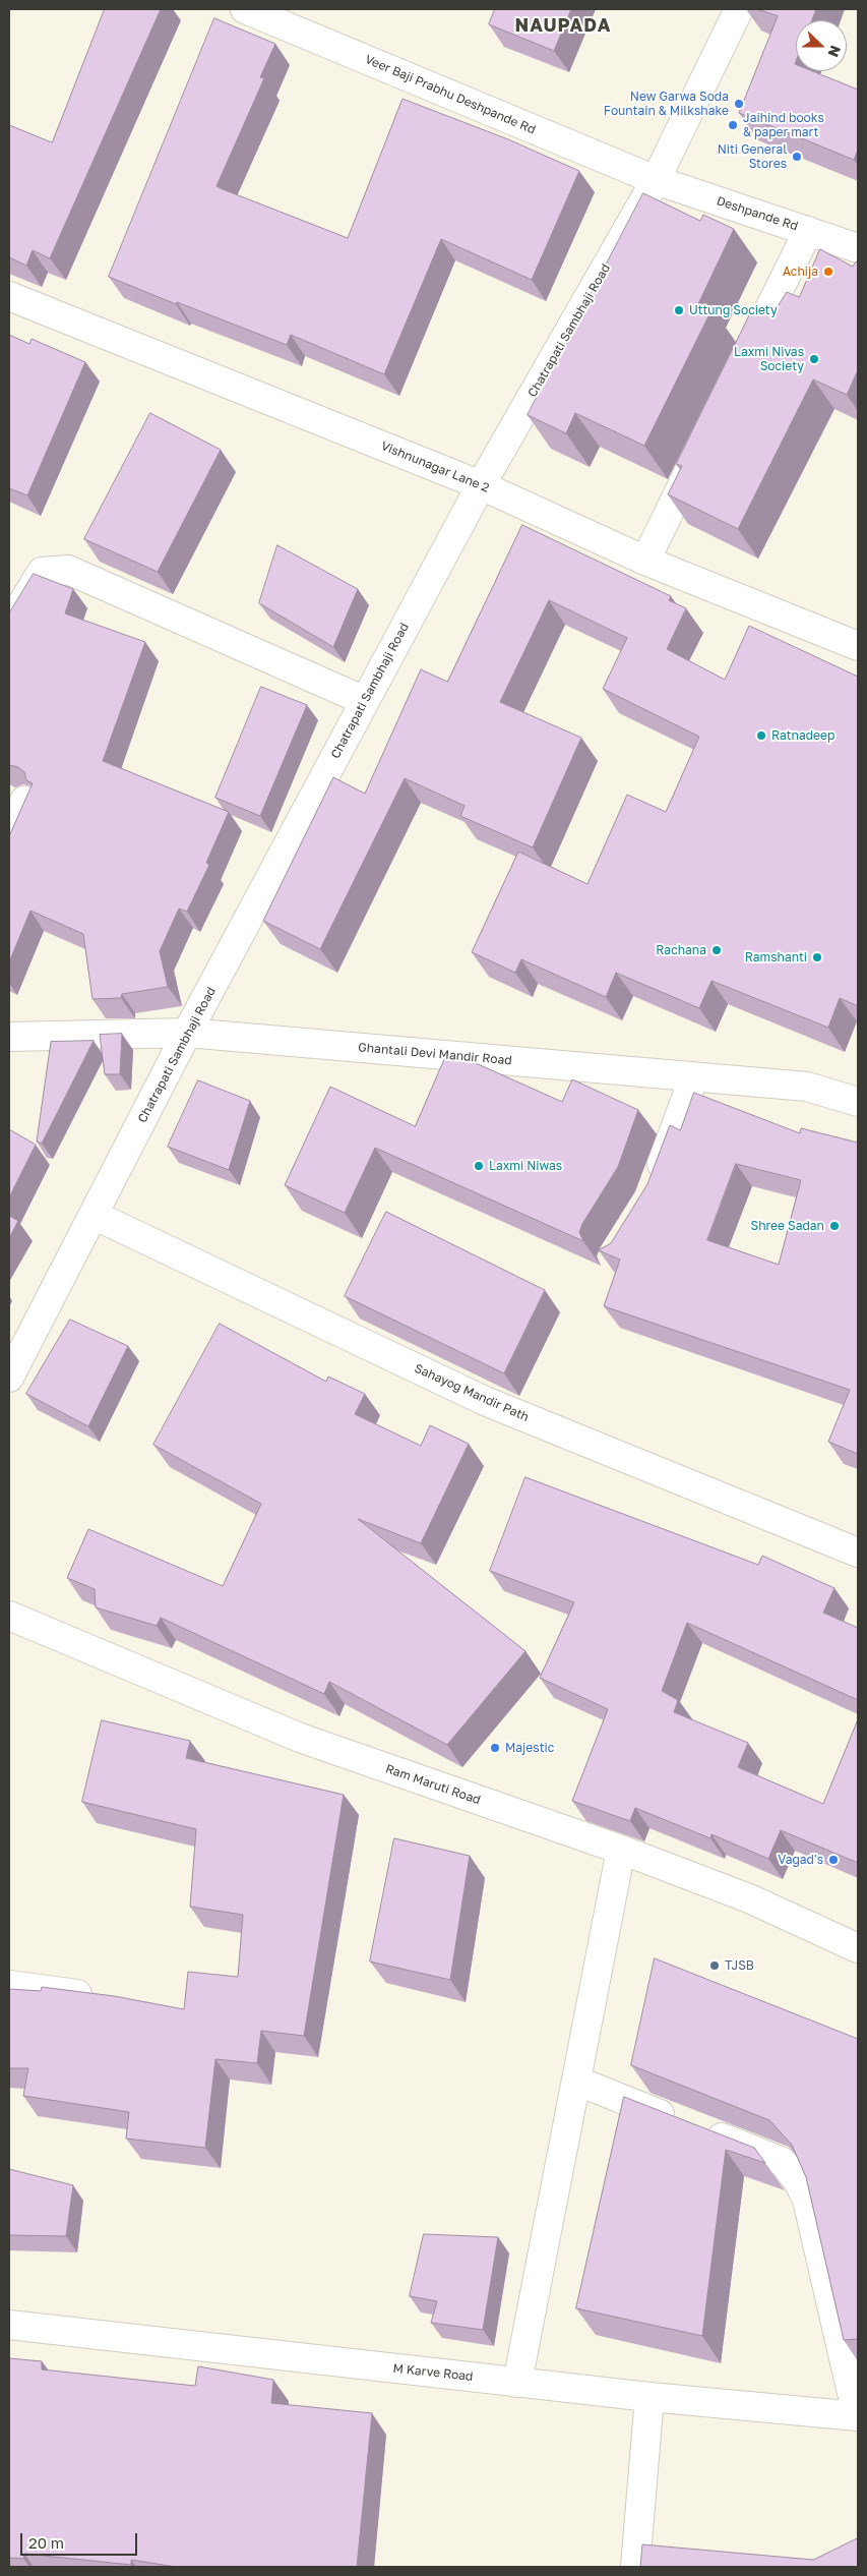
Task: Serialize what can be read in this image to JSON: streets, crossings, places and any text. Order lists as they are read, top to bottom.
{
  "streets": {
    "street": [
      "Veer Baji Prabhu Deshpande Rd",
      "Deshpande Rd",
      "Chatrapati Sambhaji Road",
      "Vishnunagar Lane 2",
      "Ghantali Devi Mandir Road",
      "Sahayog Mandir Path",
      "Ram Maruti Road",
      "M Karve Road"
    ]
  },
  "crossings": [
    ["Veer Baji Prabhu Deshpande Rd", "Deshpande Rd"],
    ["Veer Baji Prabhu Deshpande Rd", "Chatrapati Sambhaji Road"],
    ["Deshpande Rd", "Chatrapati Sambhaji Road"],
    ["Chatrapati Sambhaji Road", "Vishnunagar Lane 2"],
    ["Chatrapati Sambhaji Road", "Ghantali Devi Mandir Road"],
    ["Chatrapati Sambhaji Road", "Sahayog Mandir Path"]
  ],
  "districts": ["NAUPADA"],
  "places": [
    "New Garwa Soda Fountain & Milkshake",
    "Jaihind books & paper mart",
    "Niti General Stores",
    "Achija",
    "Uttung Society",
    "Laxmi Nivas Society",
    "Ratnadeep",
    "Rachana",
    "Ramshanti",
    "Laxmi Niwas",
    "Shree Sadan",
    "Majestic",
    "Vagad's",
    "TJSB"
  ],
  "scale_bar": "20 m",
  "north": "right"
}
